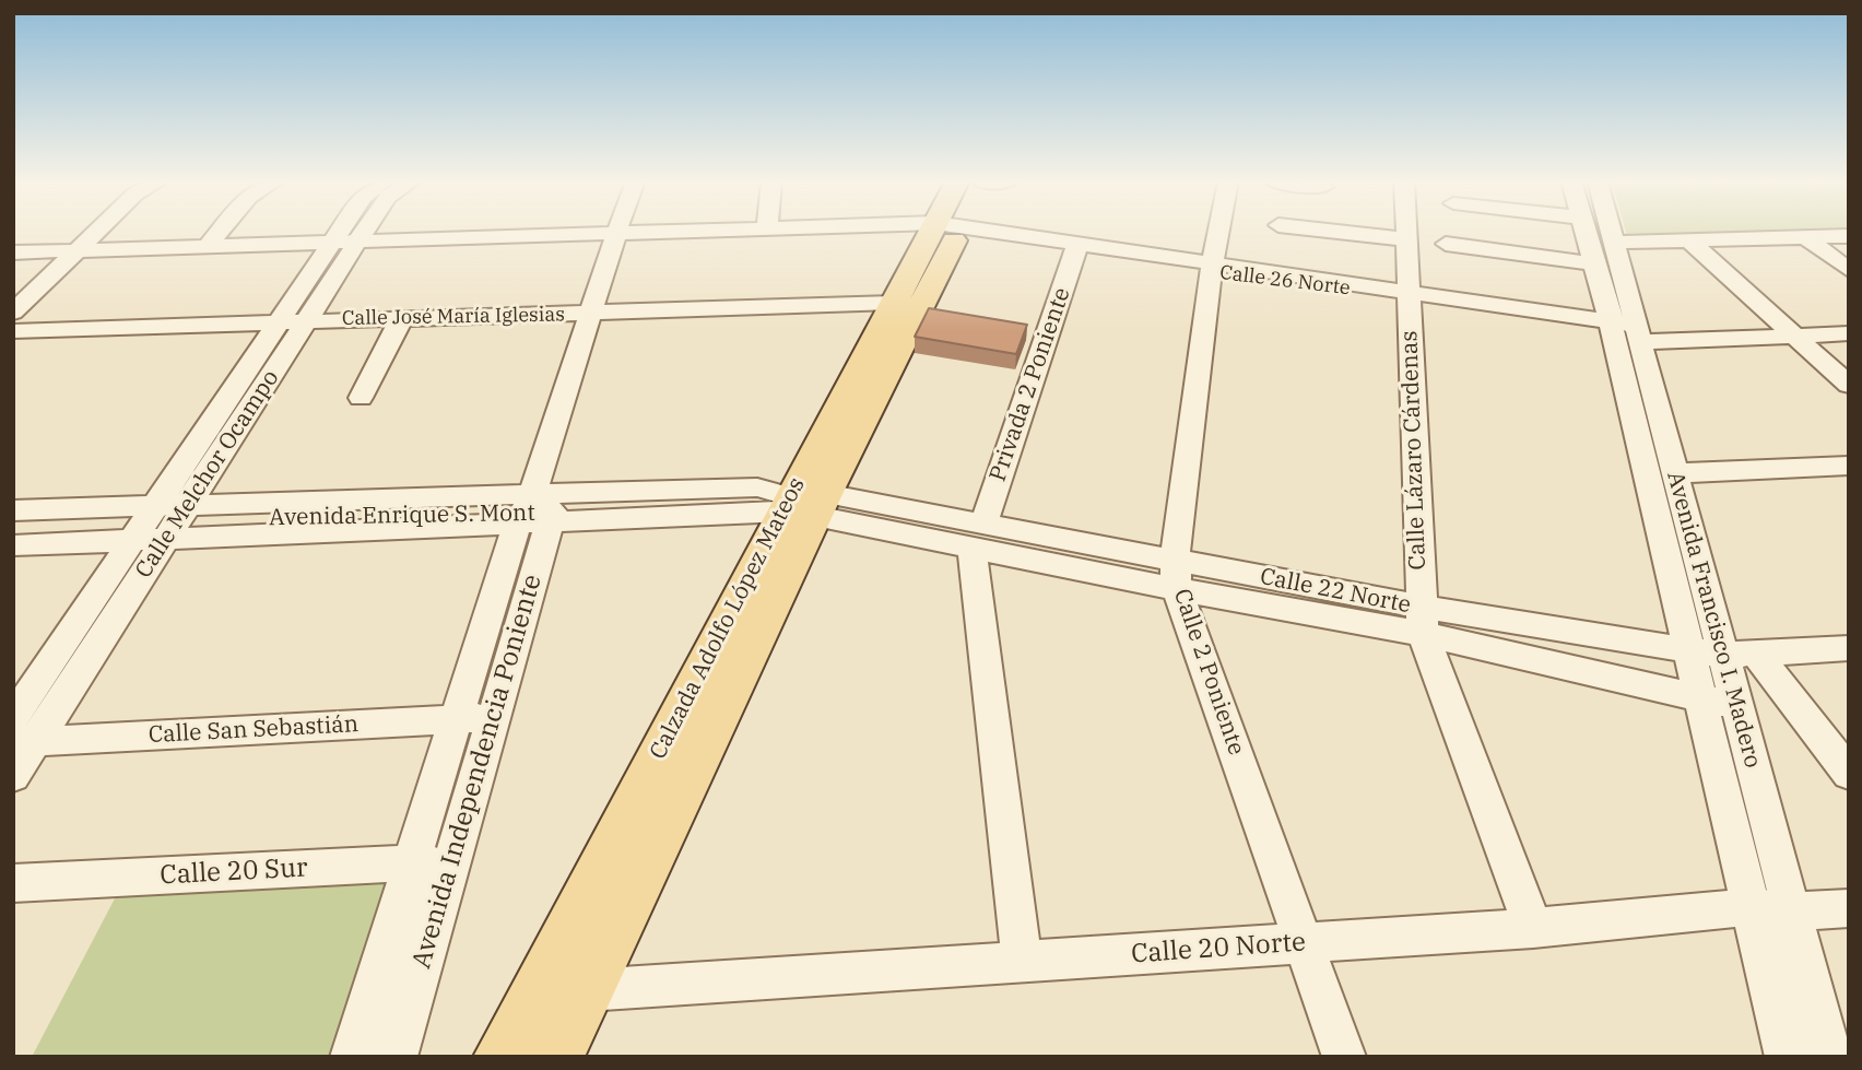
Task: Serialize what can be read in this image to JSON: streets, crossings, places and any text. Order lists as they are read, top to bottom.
{
  "streets": {
    "main road": ["Calzada Adolfo López Mateos"],
    "street": [
      "Calle 26 Norte",
      "Calle José María Iglesias",
      "Privada 2 Poniente",
      "Calle Lázaro Cárdenas",
      "Calle Melchor Ocampo",
      "Calle 22 Norte",
      "Avenida Francisco I. Madero",
      "Calle 2 Poniente",
      "Calle San Sebastián",
      "Avenida Independencia Poniente",
      "Calle 20 Sur",
      "Calle 20 Norte"
    ]
  },
  "crossings": [
    ["Calle 26 Norte", "Privada 2 Poniente"],
    ["Calle 26 Norte", "Calle Lázaro Cárdenas"],
    ["Calle 26 Norte", "Calle Melchor Ocampo"],
    ["Calle 26 Norte", "Avenida Francisco I. Madero"],
    ["Calle 26 Norte", "Calle 2 Poniente"],
    ["Calle 26 Norte", "Avenida Independencia Poniente"],
    ["Calle José María Iglesias", "Calle Melchor Ocampo"],
    ["Calle José María Iglesias", "Calzada Adolfo López Mateos"],
    ["Calle José María Iglesias", "Avenida Independencia Poniente"],
    ["Privada 2 Poniente", "Calle 22 Norte"],
    ["Calle Lázaro Cárdenas", "Calle 22 Norte"],
    ["Calle Lázaro Cárdenas", "Calle 20 Norte"],
    ["Calle Melchor Ocampo", "Calle San Sebastián"],
    ["Calle 22 Norte", "Calzada Adolfo López Mateos"],
    ["Calle 22 Norte", "Avenida Francisco I. Madero"],
    ["Calle 22 Norte", "Calle 2 Poniente"],
    ["Calzada Adolfo López Mateos", "Calle 20 Norte"],
    ["Avenida Francisco I. Madero", "Calle 20 Norte"],
    ["Calle 2 Poniente", "Calle 20 Norte"],
    ["Calle San Sebastián", "Avenida Independencia Poniente"],
    ["Avenida Independencia Poniente", "Calle 20 Sur"]
  ]
}
